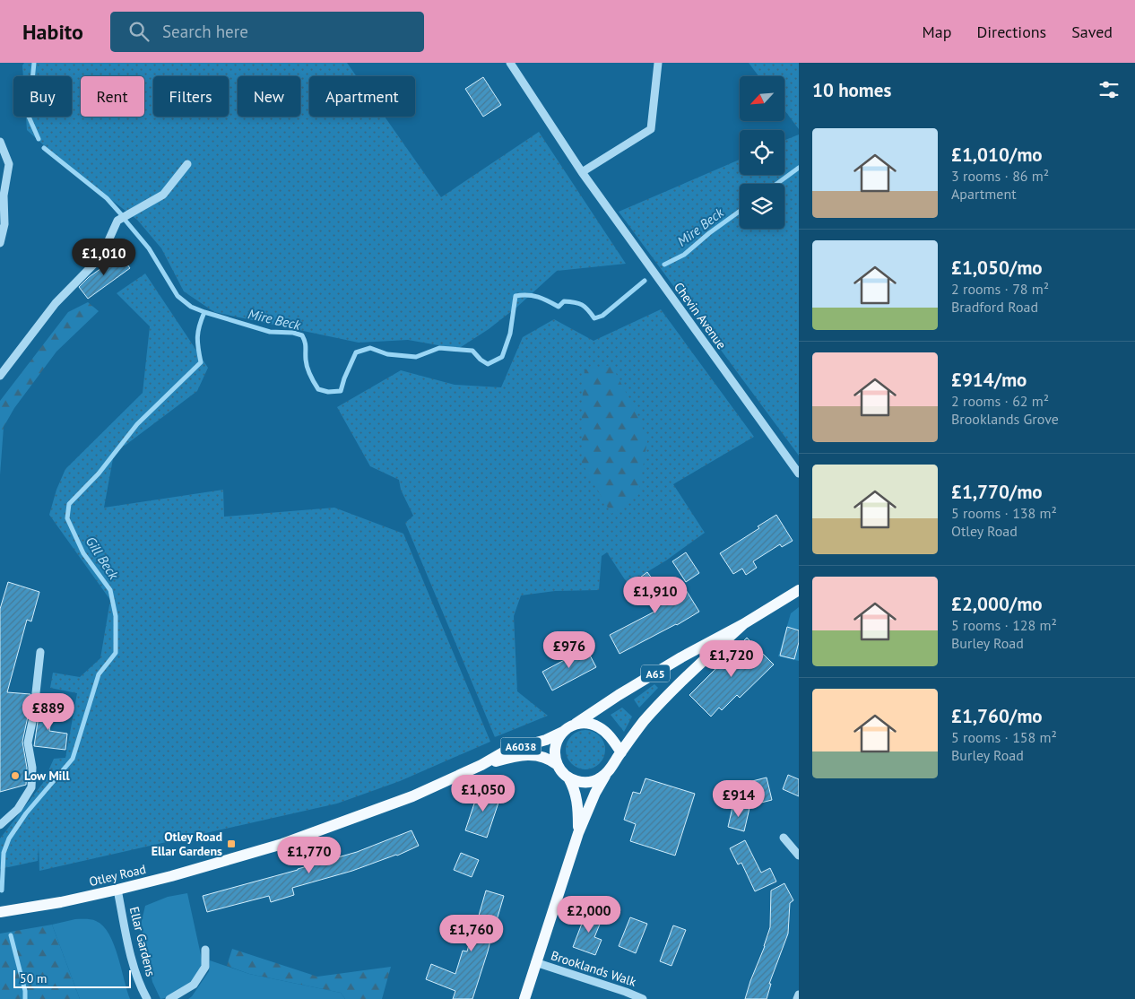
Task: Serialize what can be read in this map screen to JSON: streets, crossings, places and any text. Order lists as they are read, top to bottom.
{
  "streets": {
    "main road": ["A65", "A6038", "Otley Road"],
    "street": ["Chevin Avenue", "Ellar Gardens", "Brooklands Walk"]
  },
  "crossings": [
    ["A65", "A6038"],
    ["A65", "Brooklands Walk"],
    ["A6038", "Otley Road"],
    ["Otley Road", "Ellar Gardens"]
  ],
  "water": ["Mire Beck", "Gill Beck"],
  "places": {
    "other": ["Low Mill"],
    "transit": ["Otley Road Ellar Gardens"]
  },
  "scale_bar": "50 m",
  "north": "bottom left",
  "page": {
    "header": "Habito",
    "search": "Search here",
    "nav": ["Map", "Directions", "Saved"],
    "heading": "10 homes",
    "chip": [
      "Buy",
      "Rent",
      "Filters",
      "New",
      "Apartment"
    ],
    "list": [
      {
        "name": "£1,010/mo",
        "note": "3 rooms · 86 m² · Apartment"
      },
      {
        "name": "£1,050/mo",
        "note": "2 rooms · 78 m² · Bradford Road"
      },
      {
        "name": "£914/mo",
        "note": "2 rooms · 62 m² · Brooklands Grove"
      },
      {
        "name": "£1,770/mo",
        "note": "5 rooms · 138 m² · Otley Road"
      },
      {
        "name": "£2,000/mo",
        "note": "5 rooms · 128 m² · Burley Road"
      },
      {
        "name": "£1,760/mo",
        "note": "5 rooms · 158 m² · Burley Road"
      }
    ],
    "price": [
      "£1,010",
      "£1,910",
      "£976",
      "£1,720",
      "£889",
      "£1,050",
      "£914",
      "£1,770",
      "£2,000",
      "£1,760"
    ],
    "scale": "50 m"
  }
}
